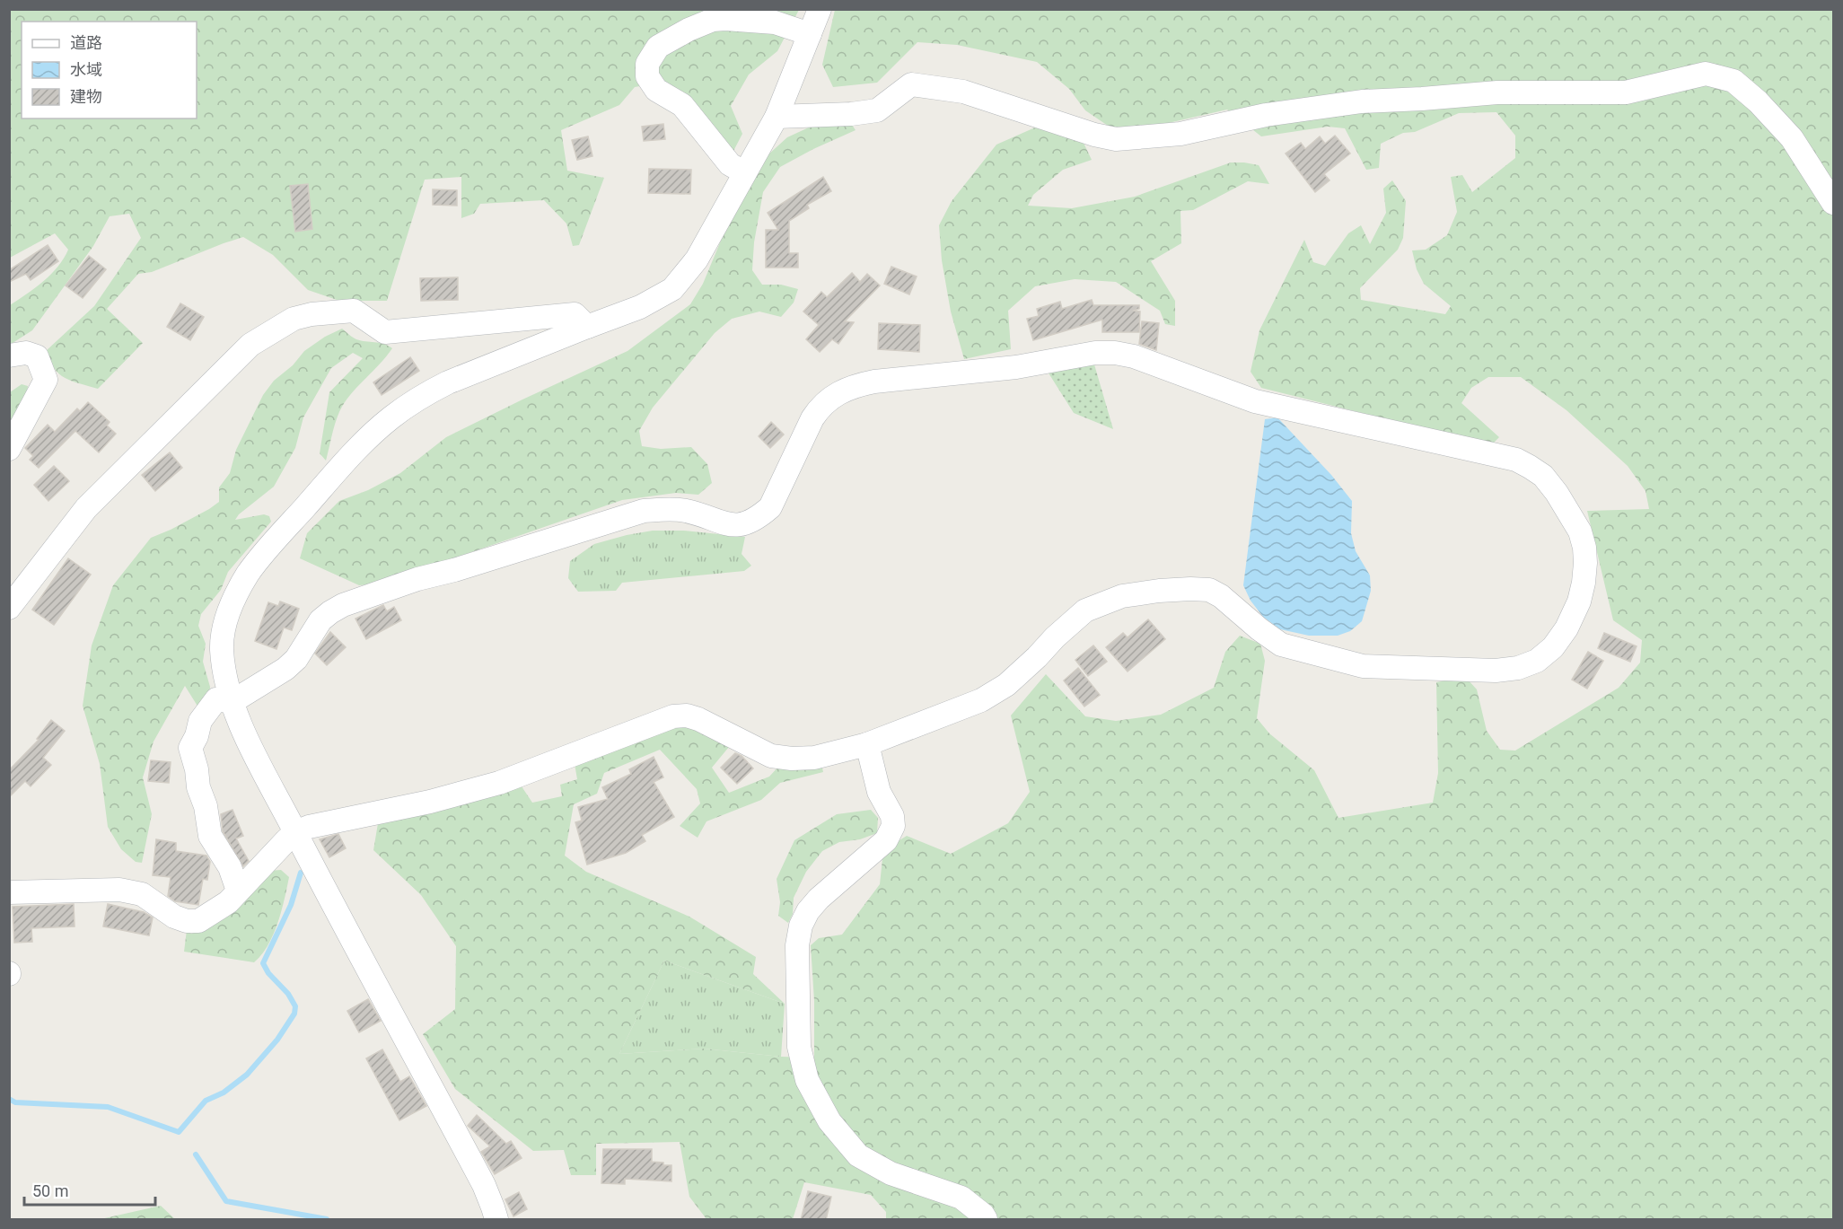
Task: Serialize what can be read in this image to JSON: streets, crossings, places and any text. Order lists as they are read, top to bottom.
{
  "legend": ["道路", "水域", "建物"],
  "scale_bar": "50 m"
}
